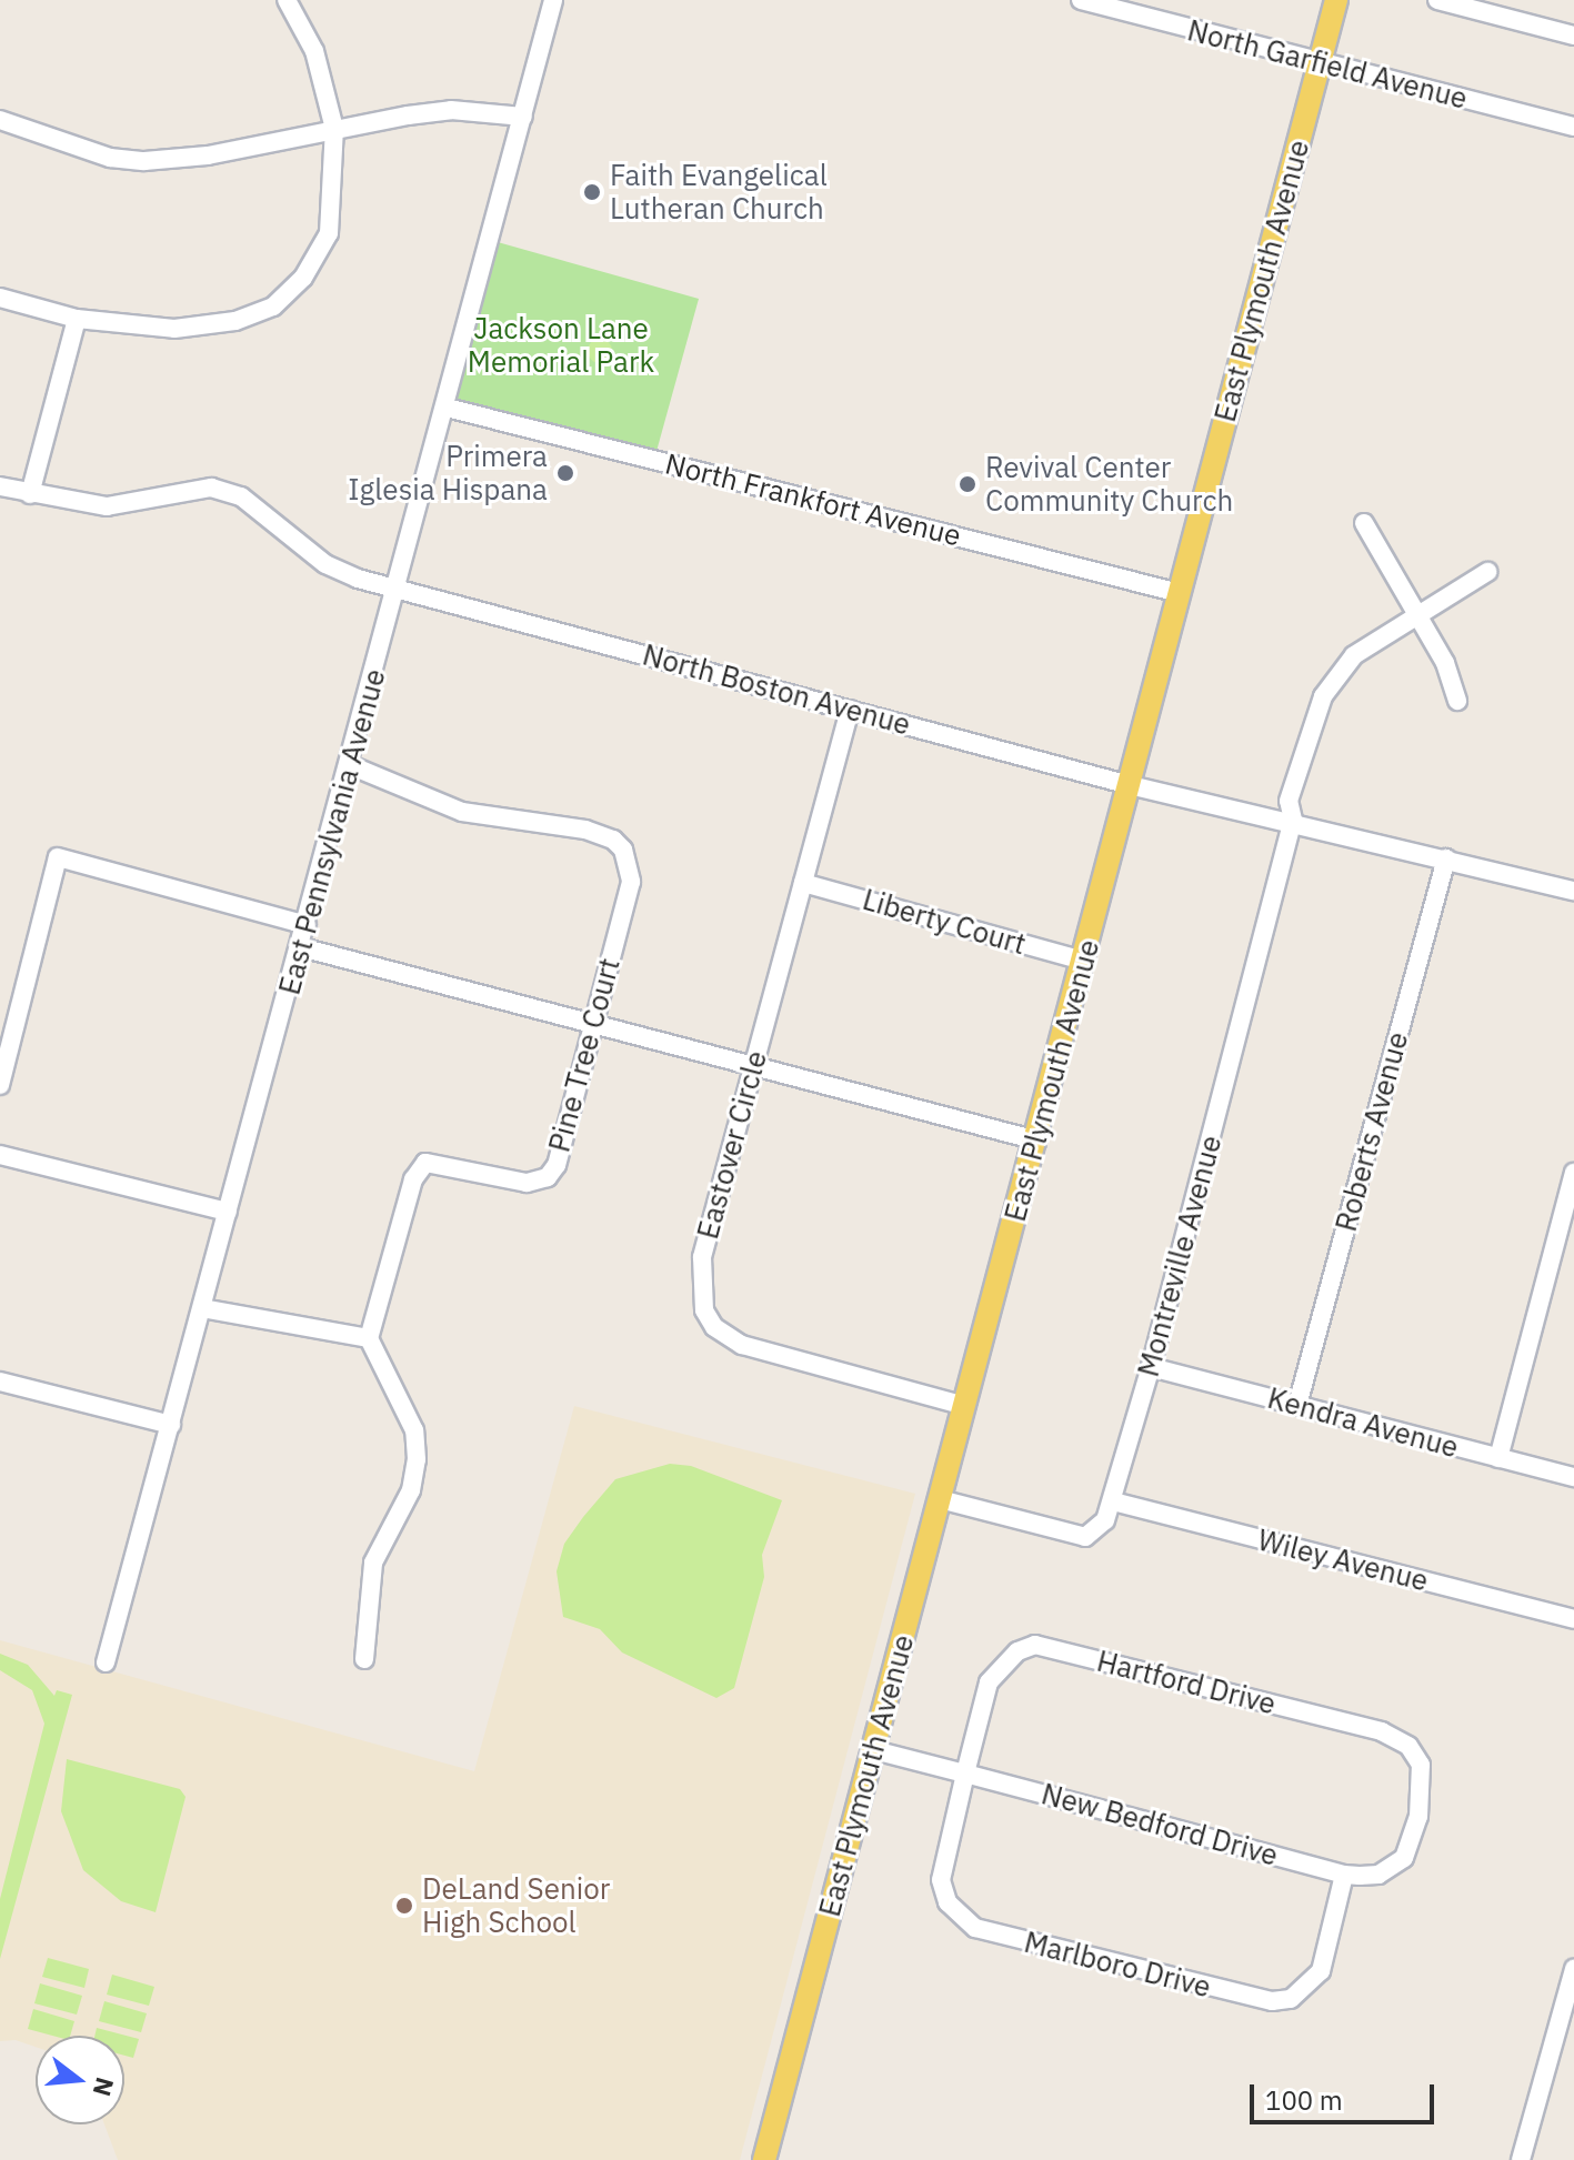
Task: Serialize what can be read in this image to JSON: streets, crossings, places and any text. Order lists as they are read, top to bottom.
{
  "streets": {
    "main road": ["East Plymouth Avenue"],
    "street": [
      "North Garfield Avenue",
      "North Frankfort Avenue",
      "North Boston Avenue",
      "East Pennsylvania Avenue",
      "Liberty Court",
      "Pine Tree Court",
      "Roberts Avenue",
      "Eastover Circle",
      "Montreville Avenue",
      "Kendra Avenue",
      "Wiley Avenue",
      "Hartford Drive",
      "New Bedford Drive",
      "Marlboro Drive"
    ]
  },
  "crossings": [
    ["North Garfield Avenue", "East Plymouth Avenue"],
    ["East Plymouth Avenue", "North Frankfort Avenue"],
    ["East Plymouth Avenue", "North Boston Avenue"],
    ["East Plymouth Avenue", "Liberty Court"],
    ["East Plymouth Avenue", "Eastover Circle"],
    ["East Plymouth Avenue", "Montreville Avenue"],
    ["East Plymouth Avenue", "New Bedford Drive"],
    ["North Frankfort Avenue", "East Pennsylvania Avenue"],
    ["North Boston Avenue", "East Pennsylvania Avenue"],
    ["North Boston Avenue", "Roberts Avenue"],
    ["North Boston Avenue", "Eastover Circle"],
    ["North Boston Avenue", "Montreville Avenue"],
    ["East Pennsylvania Avenue", "Pine Tree Court"],
    ["Liberty Court", "Eastover Circle"],
    ["Roberts Avenue", "Kendra Avenue"],
    ["Montreville Avenue", "Kendra Avenue"],
    ["Montreville Avenue", "Wiley Avenue"],
    ["Hartford Drive", "New Bedford Drive"],
    ["Hartford Drive", "Marlboro Drive"],
    ["New Bedford Drive", "Marlboro Drive"]
  ],
  "parks": ["Jackson Lane Memorial Park"],
  "places": [
    "Faith Evangelical Lutheran Church",
    "Primera Iglesia Hispana",
    "Revival Center Community Church",
    "DeLand Senior High School"
  ],
  "scale_bar": "100 m",
  "north": "right"
}
